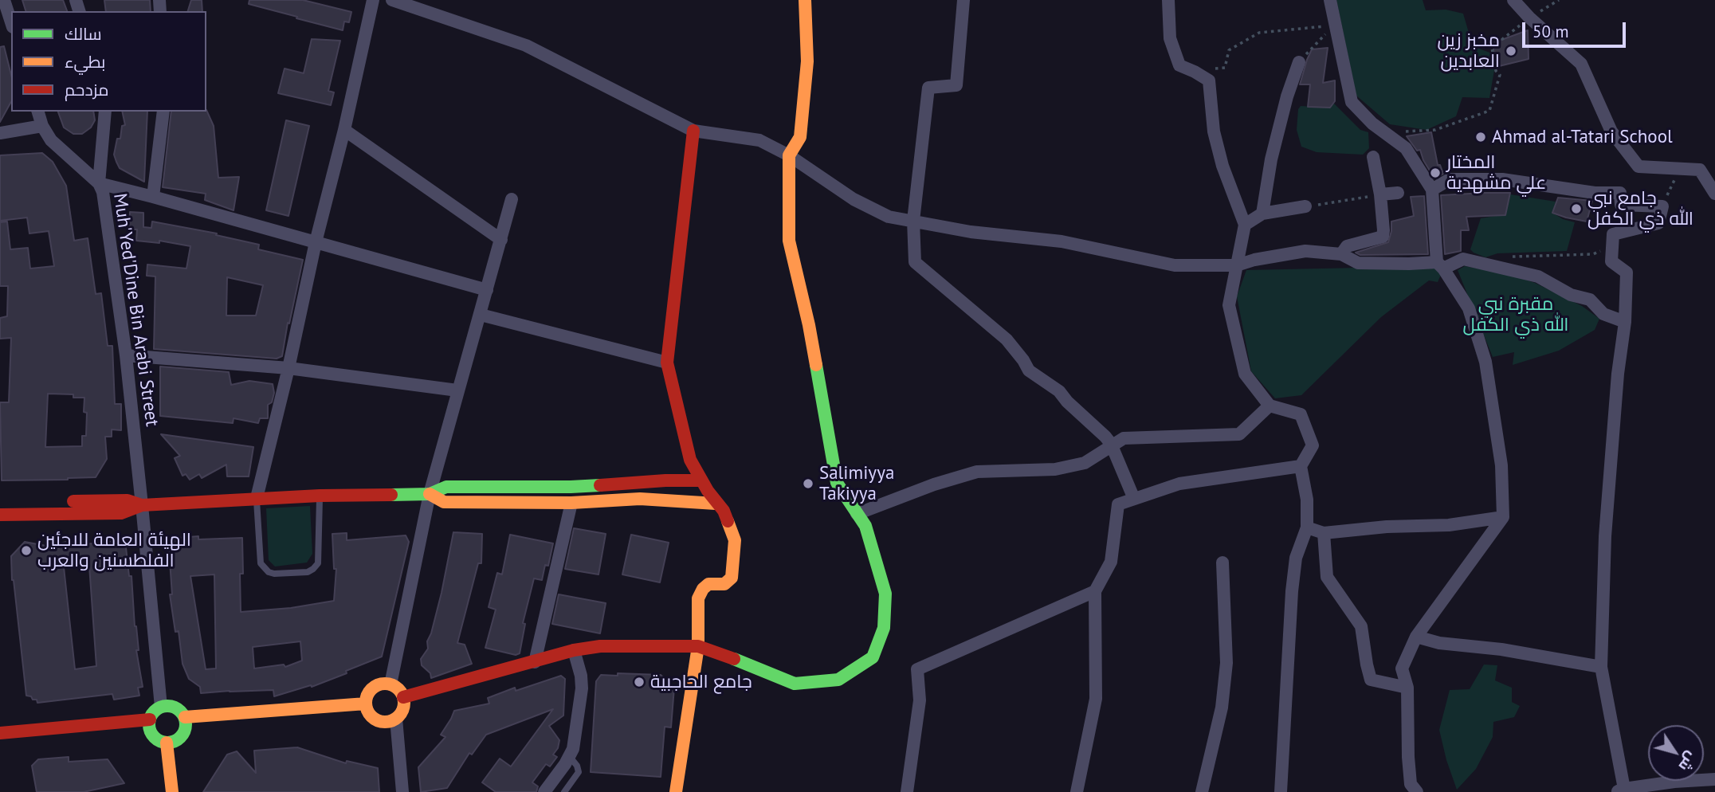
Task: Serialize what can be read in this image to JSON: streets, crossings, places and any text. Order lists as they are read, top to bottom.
{
  "streets": {
    "street": ["Muh'Yed'Dine Bin Arabi Street"]
  },
  "parks": ["مقبرة نبي الله ذي الكفل"],
  "places": [
    "مخبز زين العابدين",
    "Ahmad al-Tatari School",
    "المختار علي مشهدية",
    "جامع نبي الله ذي الكفل",
    "Salimiyya Takiyya",
    "الهيئة العامة للاجئين الفلطسنين والعرب",
    "جامع الحاجبية"
  ],
  "legend": ["سالك", "بطيء", "مزدحم"],
  "scale_bar": "50 m",
  "north": "bottom right"
}
